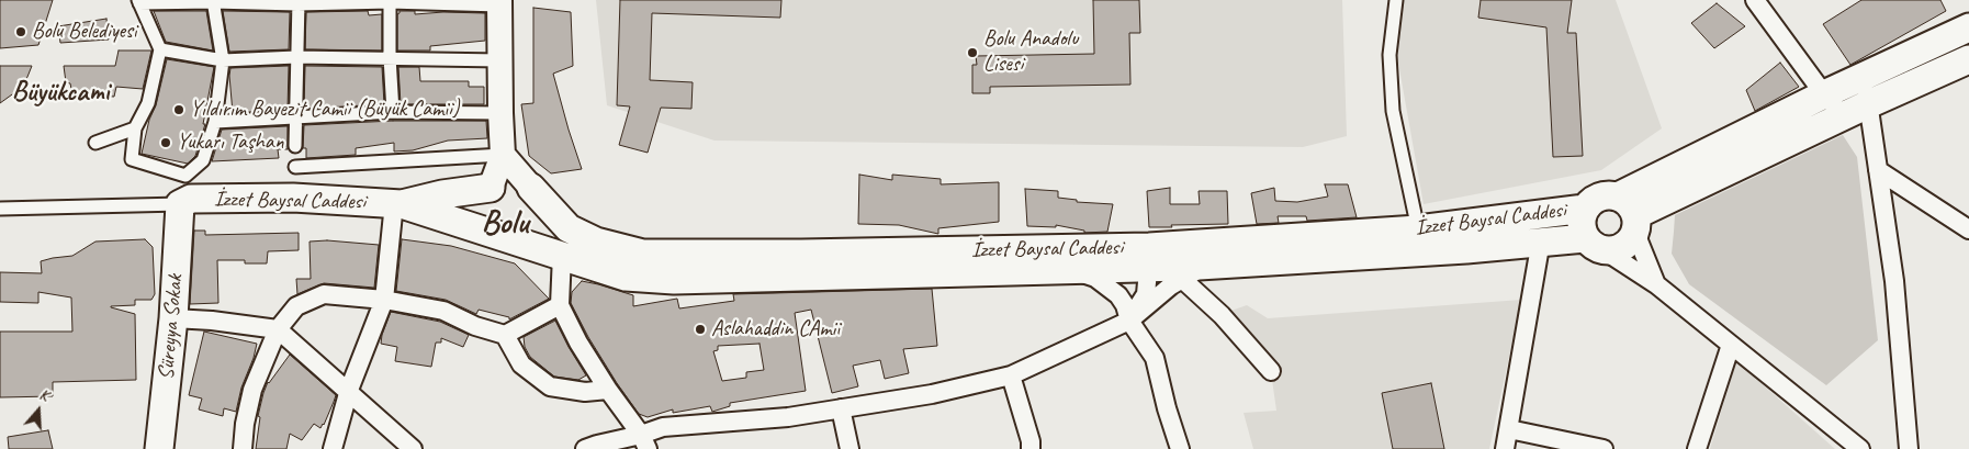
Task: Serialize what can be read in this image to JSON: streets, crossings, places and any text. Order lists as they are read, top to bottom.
{
  "streets": {
    "main road": ["İzzet Baysal Caddesi", "Süreyya Sokak"]
  },
  "crossings": [
    ["İzzet Baysal Caddesi", "Süreyya Sokak"]
  ],
  "districts": ["Büyükcami", "Bolu"],
  "places": [
    "Bolu Belediyesi",
    "Bolu Anadolu Lisesi",
    "Yıldırım Bayezit Camii (Büyük Camii)",
    "Yukarı Taşhan",
    "Aslahaddin CAmii"
  ],
  "north": "top"
}
